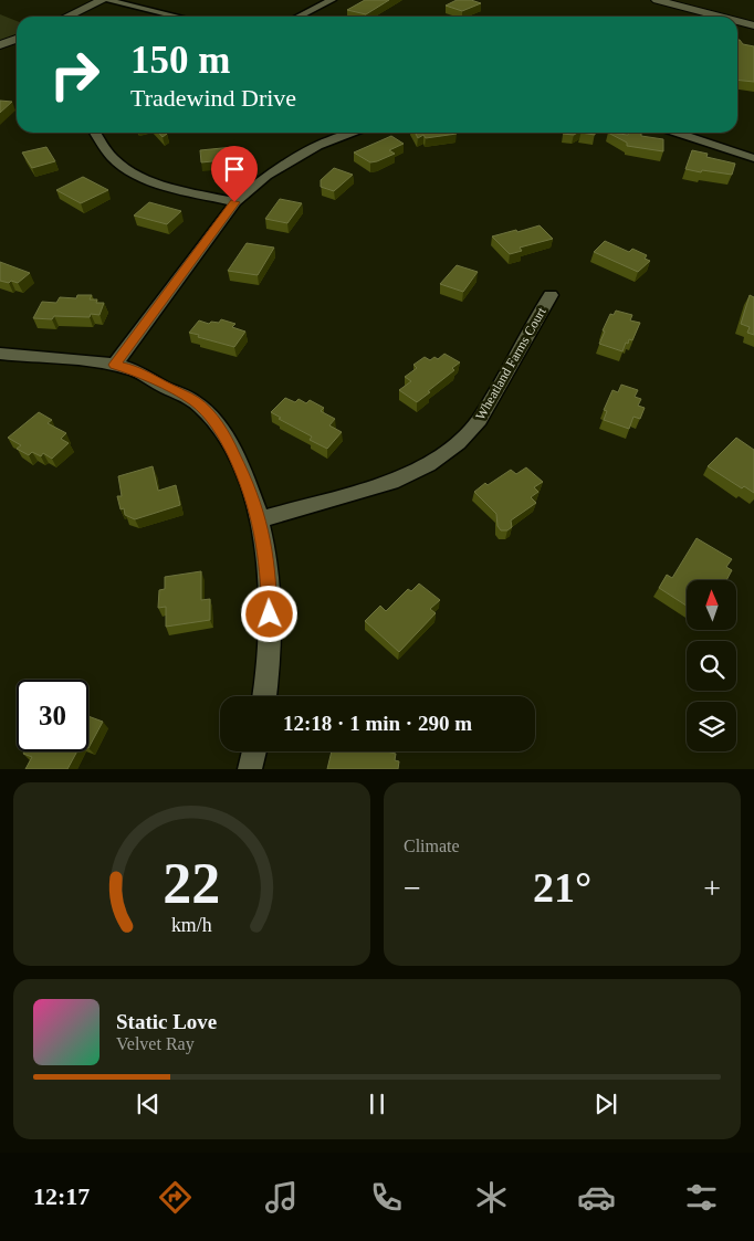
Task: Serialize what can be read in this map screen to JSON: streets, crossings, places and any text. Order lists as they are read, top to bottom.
{
  "streets": {
    "street": ["Wheatland Farms Court"]
  },
  "north": "top",
  "page": {
    "turn": ["150 m", "Tradewind Drive"],
    "limit": "30",
    "trip": "12:18 · 1 min · 290 m",
    "tile": "Climate",
    "heat": ["−", "21°", "+"],
    "song": ["Static Love", "Velvet Ray"],
    "tabs": "12:17",
    "gauge": ["22", "km/h"]
  }
}
